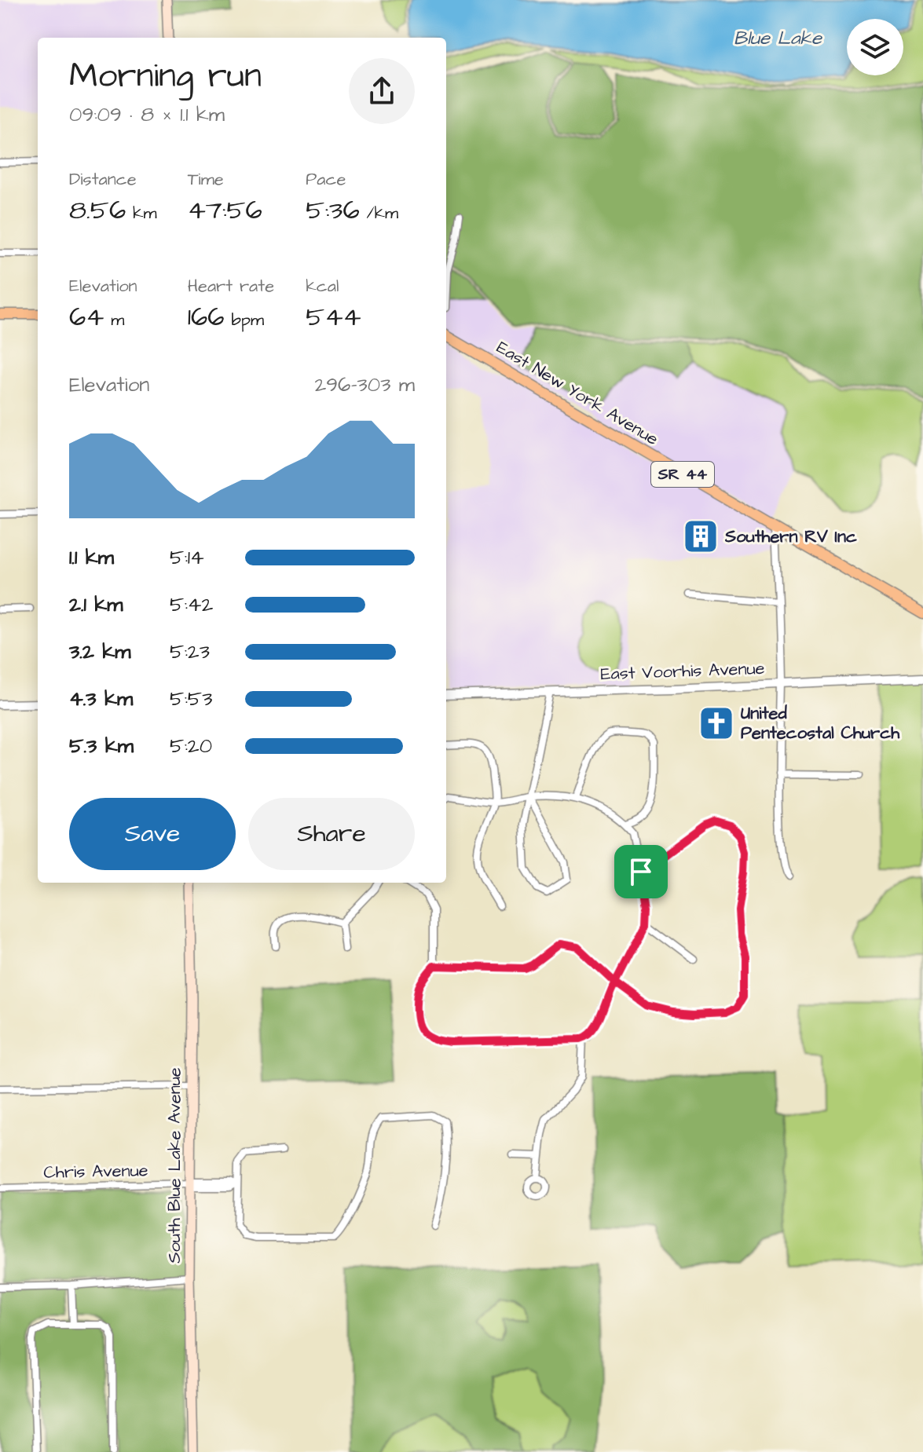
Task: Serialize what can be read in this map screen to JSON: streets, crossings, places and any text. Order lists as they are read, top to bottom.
{
  "streets": {
    "main road": ["East New York Avenue", "SR 44", "South Blue Lake Avenue"],
    "street": ["East Voorhis Avenue", "Chris Avenue"]
  },
  "crossings": [
    ["South Blue Lake Avenue", "Chris Avenue"]
  ],
  "water": ["Blue Lake"],
  "places": {
    "building": ["Southern RV Inc"],
    "church": ["United Pentecostal Church"]
  },
  "page": {
    "heading": ["Morning run", "09:09 · 8 × 1.1 km"],
    "stats": [
      ["Distance", "8.56 km"],
      ["Time", "47:56"],
      ["Pace", "5:36 /km"],
      ["Elevation", "64 m"],
      ["Heart rate", "166 bpm"],
      ["kcal", "544"]
    ],
    "chart": ["Elevation", "296–303 m"],
    "list": [
      {
        "name": "1.1 km",
        "note": "5:14"
      },
      {
        "name": "2.1 km",
        "note": "5:42"
      },
      {
        "name": "3.2 km",
        "note": "5:23"
      },
      {
        "name": "4.3 km",
        "note": "5:53"
      },
      {
        "name": "5.3 km",
        "note": "5:20"
      }
    ],
    "buttons": ["Save", "Share"]
  }
}
